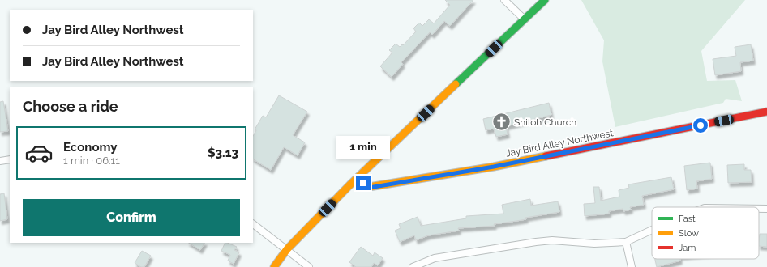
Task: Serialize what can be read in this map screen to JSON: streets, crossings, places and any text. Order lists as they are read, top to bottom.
{
  "streets": {
    "street": ["Jay Bird Alley Northwest"]
  },
  "places": {
    "church": ["Shiloh Church"]
  },
  "legend": ["Fast", "Slow", "Jam"],
  "page": {
    "banner": ["Jay Bird Alley Northwest", "Jay Bird Alley Northwest"],
    "heading": "Choose a ride",
    "list": [
      {
        "name": "Economy",
        "note": "1 min · 06:11",
        "value": "$3.13"
      }
    ],
    "bubble": "1 min",
    "buttons": "Confirm"
  }
}
